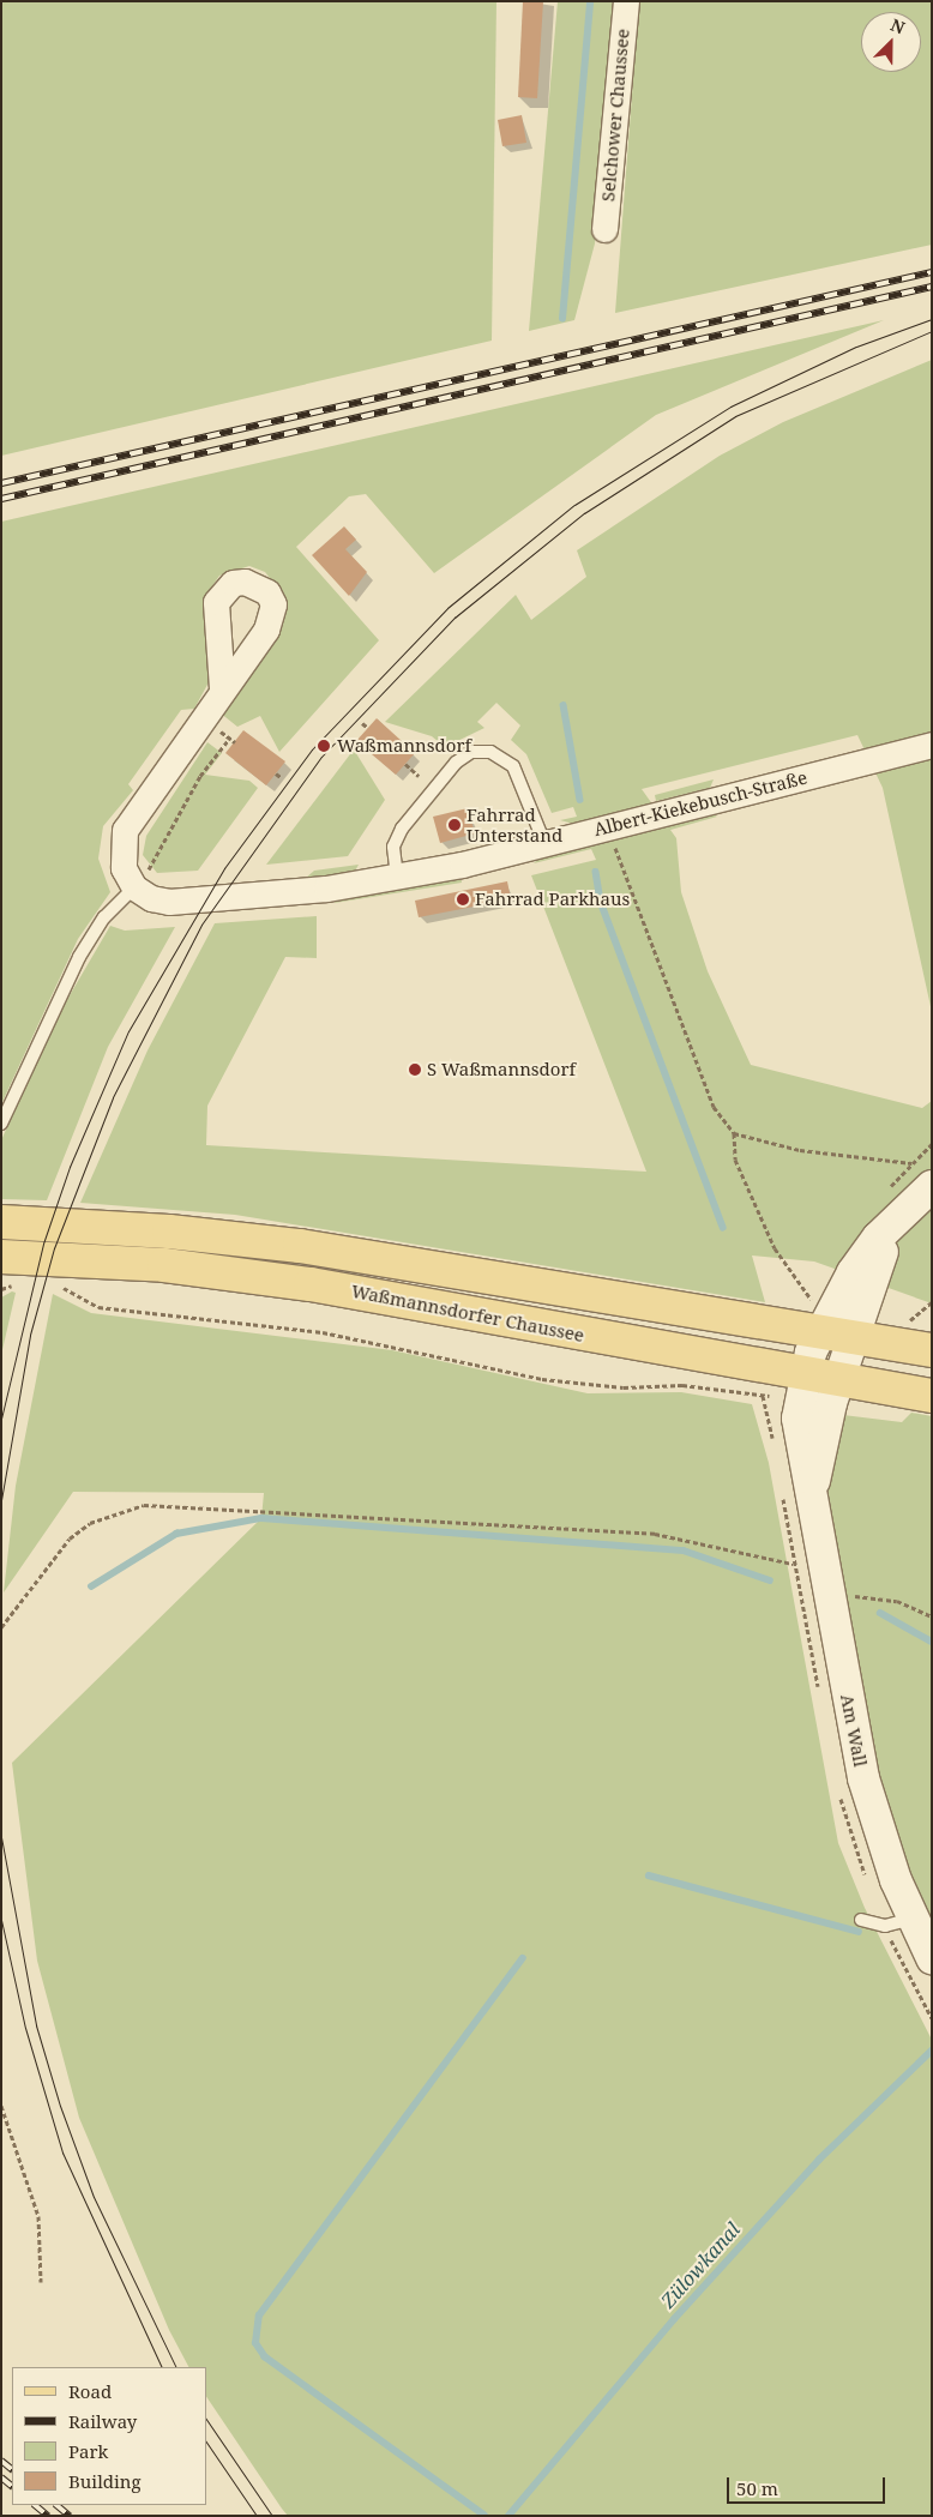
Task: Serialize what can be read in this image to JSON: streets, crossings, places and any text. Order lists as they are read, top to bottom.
{
  "streets": {
    "main road": ["Waßmannsdorfer Chaussee"],
    "street": ["Selchower Chaussee", "Albert-Kiekebusch-Straße", "Am Wall"]
  },
  "crossings": [
    ["Waßmannsdorfer Chaussee", "Am Wall"]
  ],
  "water": ["Zülowkanal"],
  "places": [
    "Waßmannsdorf",
    "Fahrrad Unterstand",
    "Fahrrad Parkhaus",
    "S Waßmannsdorf"
  ],
  "legend": [
    "Road",
    "Railway",
    "Park",
    "Building"
  ],
  "scale_bar": "50 m",
  "north": "top right"
}
